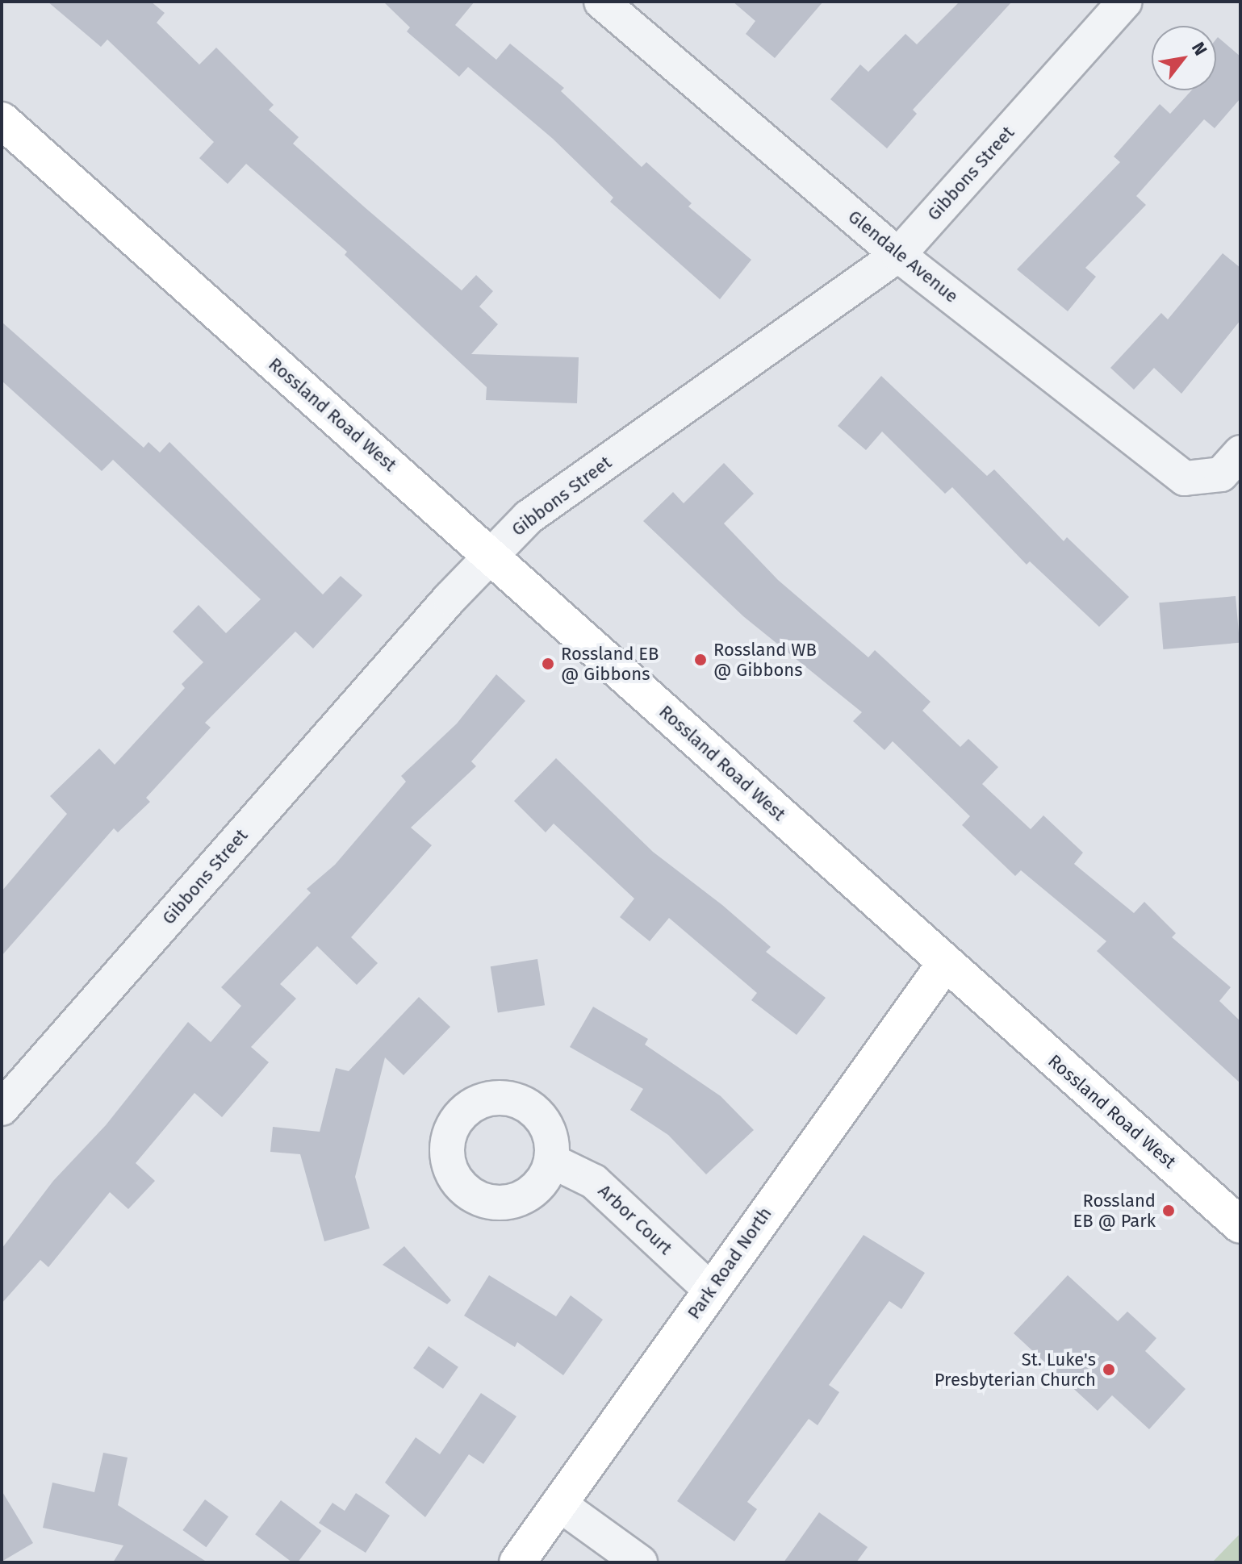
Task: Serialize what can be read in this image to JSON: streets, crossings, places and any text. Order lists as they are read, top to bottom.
{
  "streets": {
    "main road": ["Rossland Road West", "Park Road North"],
    "street": ["Gibbons Street", "Glendale Avenue", "Arbor Court"]
  },
  "crossings": [
    ["Gibbons Street", "Glendale Avenue"],
    ["Gibbons Street", "Rossland Road West"],
    ["Rossland Road West", "Park Road North"],
    ["Arbor Court", "Park Road North"]
  ],
  "places": [
    "Rossland WB @ Gibbons",
    "Rossland EB @ Gibbons",
    "Rossland EB @ Park",
    "St. Luke's Presbyterian Church"
  ],
  "north": "top right"
}
